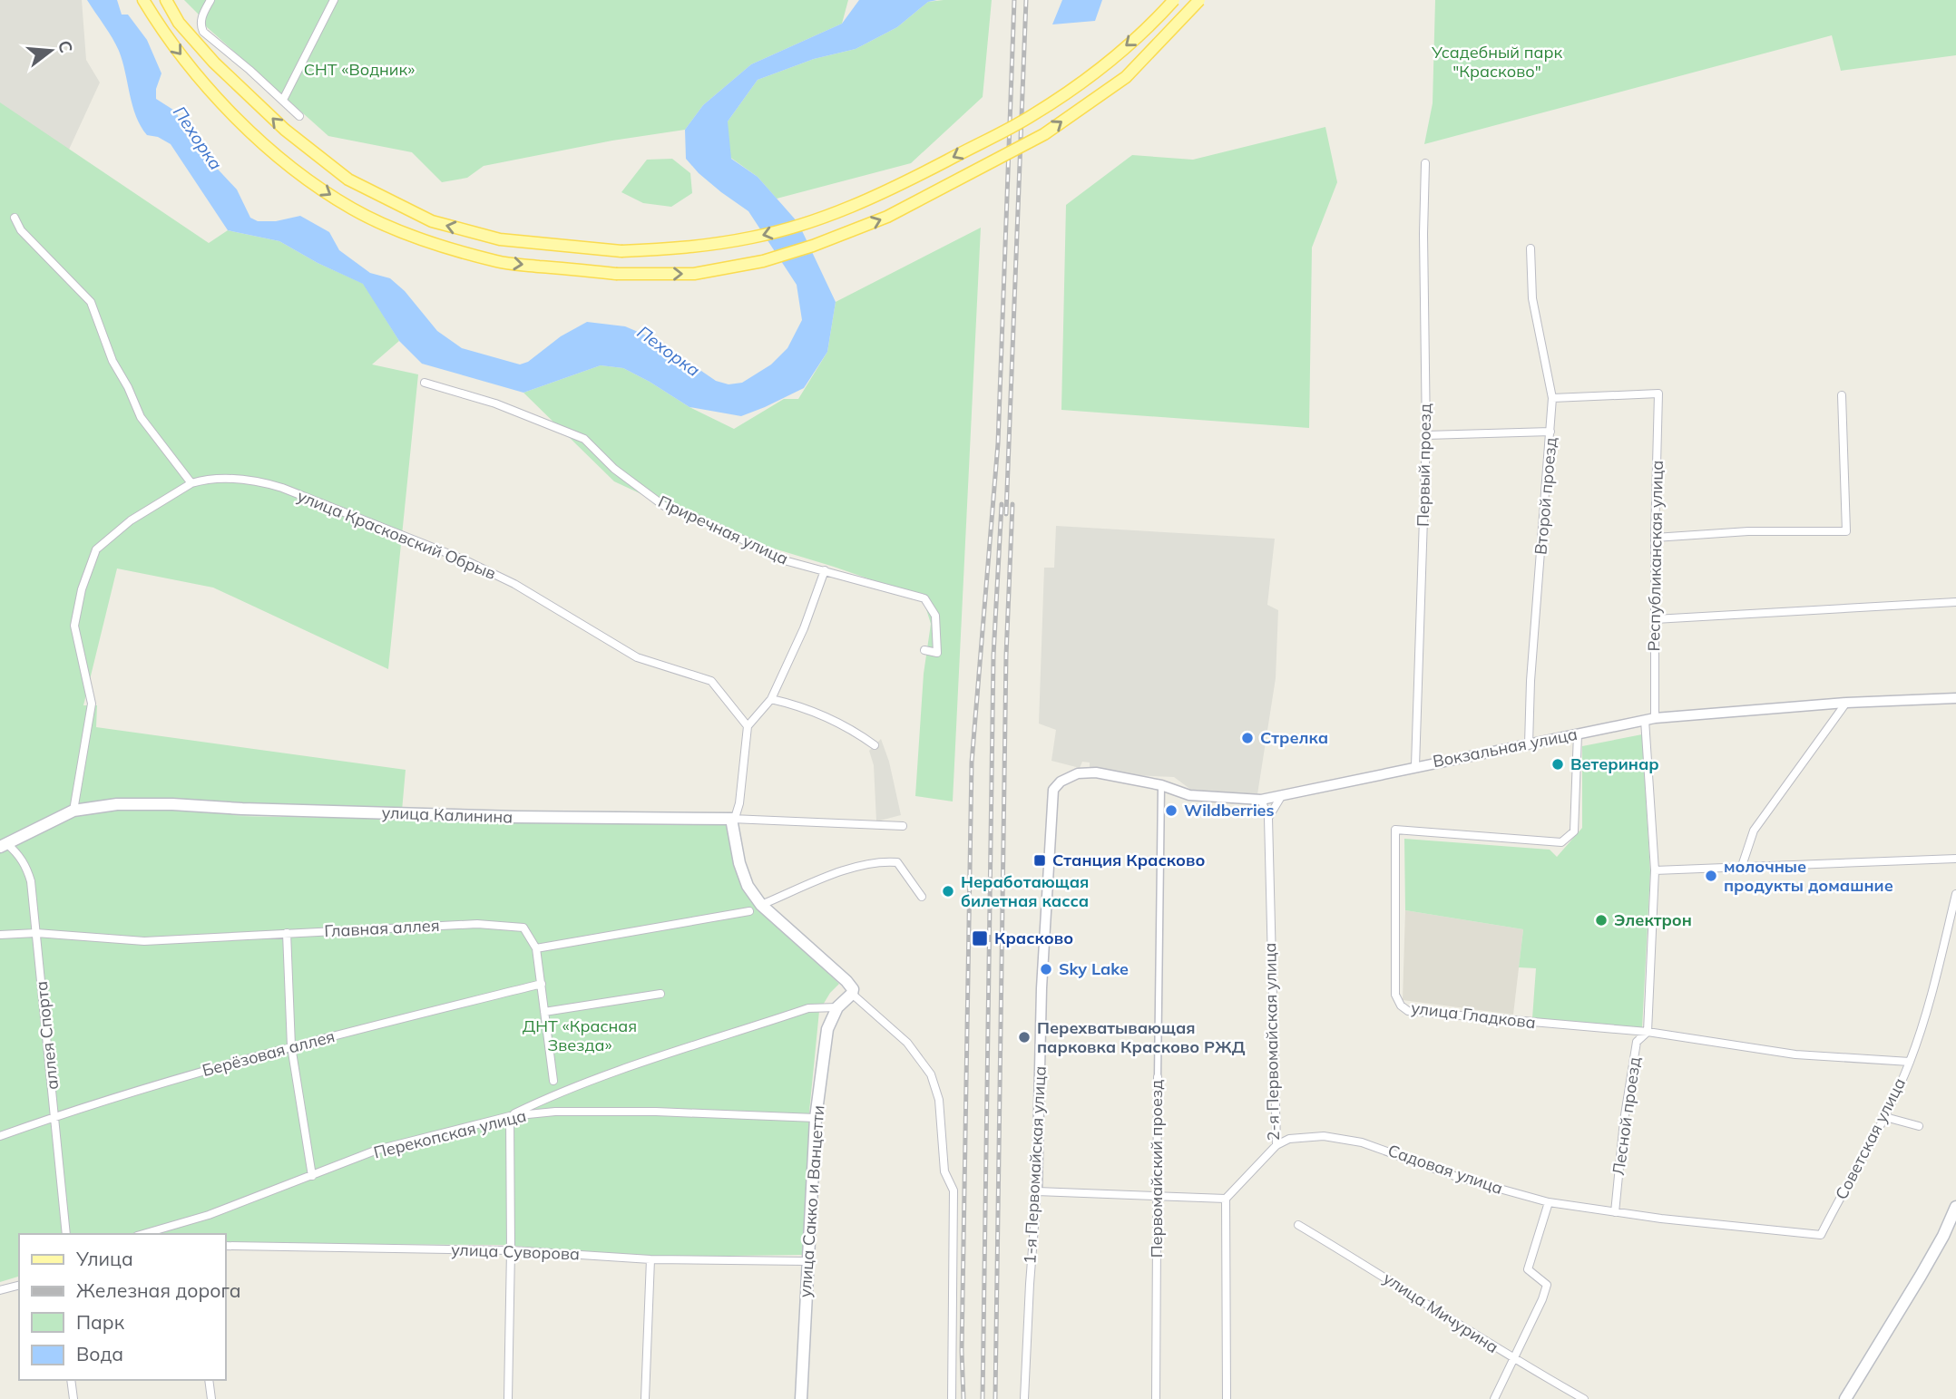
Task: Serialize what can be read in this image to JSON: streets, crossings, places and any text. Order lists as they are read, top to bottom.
{
  "streets": {
    "main road": ["улица Калинина", "улица Сакко и Ванцетти"],
    "street": [
      "Первый проезд",
      "Второй проезд",
      "Приречная улица",
      "улица Красковский Обрыв",
      "Республиканская улица",
      "Вокзальная улица",
      "Главная аллея",
      "улица Гладкова",
      "аллея Спорта",
      "2-я Первомайская улица",
      "Берёзовая аллея",
      "Лесной проезд",
      "Перекопская улица",
      "Советская улица",
      "1-я Первомайская улица",
      "Первомайский проезд",
      "Садовая улица",
      "улица Суворова",
      "улица Мичурина"
    ]
  },
  "crossings": [
    ["Первый проезд", "Вокзальная улица"],
    ["Второй проезд", "Республиканская улица"],
    ["Второй проезд", "Вокзальная улица"],
    ["улица Красковский Обрыв", "улица Калинина"],
    ["Республиканская улица", "Вокзальная улица"],
    ["Республиканская улица", "Лесной проезд"],
    ["Вокзальная улица", "улица Гладкова"],
    ["Вокзальная улица", "2-я Первомайская улица"],
    ["Вокзальная улица", "Лесной проезд"],
    ["Вокзальная улица", "1-я Первомайская улица"],
    ["Вокзальная улица", "Первомайский проезд"],
    ["улица Калинина", "аллея Спорта"],
    ["Главная аллея", "аллея Спорта"],
    ["улица Гладкова", "Лесной проезд"],
    ["аллея Спорта", "Берёзовая аллея"],
    ["2-я Первомайская улица", "Садовая улица"],
    ["Лесной проезд", "Садовая улица"],
    ["Перекопская улица", "улица Сакко и Ванцетти"],
    ["Советская улица", "Садовая улица"],
    ["улица Сакко и Ванцетти", "улица Суворова"]
  ],
  "water": ["Пехорка"],
  "parks": ["Усадебный парк \"Красково\"", "СНТ «Водник»", "ДНТ «Красная Звезда»"],
  "places": {
    "other": [
      "Стрелка",
      "Ветеринар",
      "Wildberries",
      "молочные продукты домашние",
      "Неработающая билетная касса",
      "Электрон",
      "Sky Lake",
      "Перехватывающая парковка Красково РЖД"
    ],
    "transit": ["Станция Красково", "Красково"]
  },
  "legend": [
    "Улица",
    "Железная дорога",
    "Парк",
    "Вода"
  ],
  "north": "right"
}
